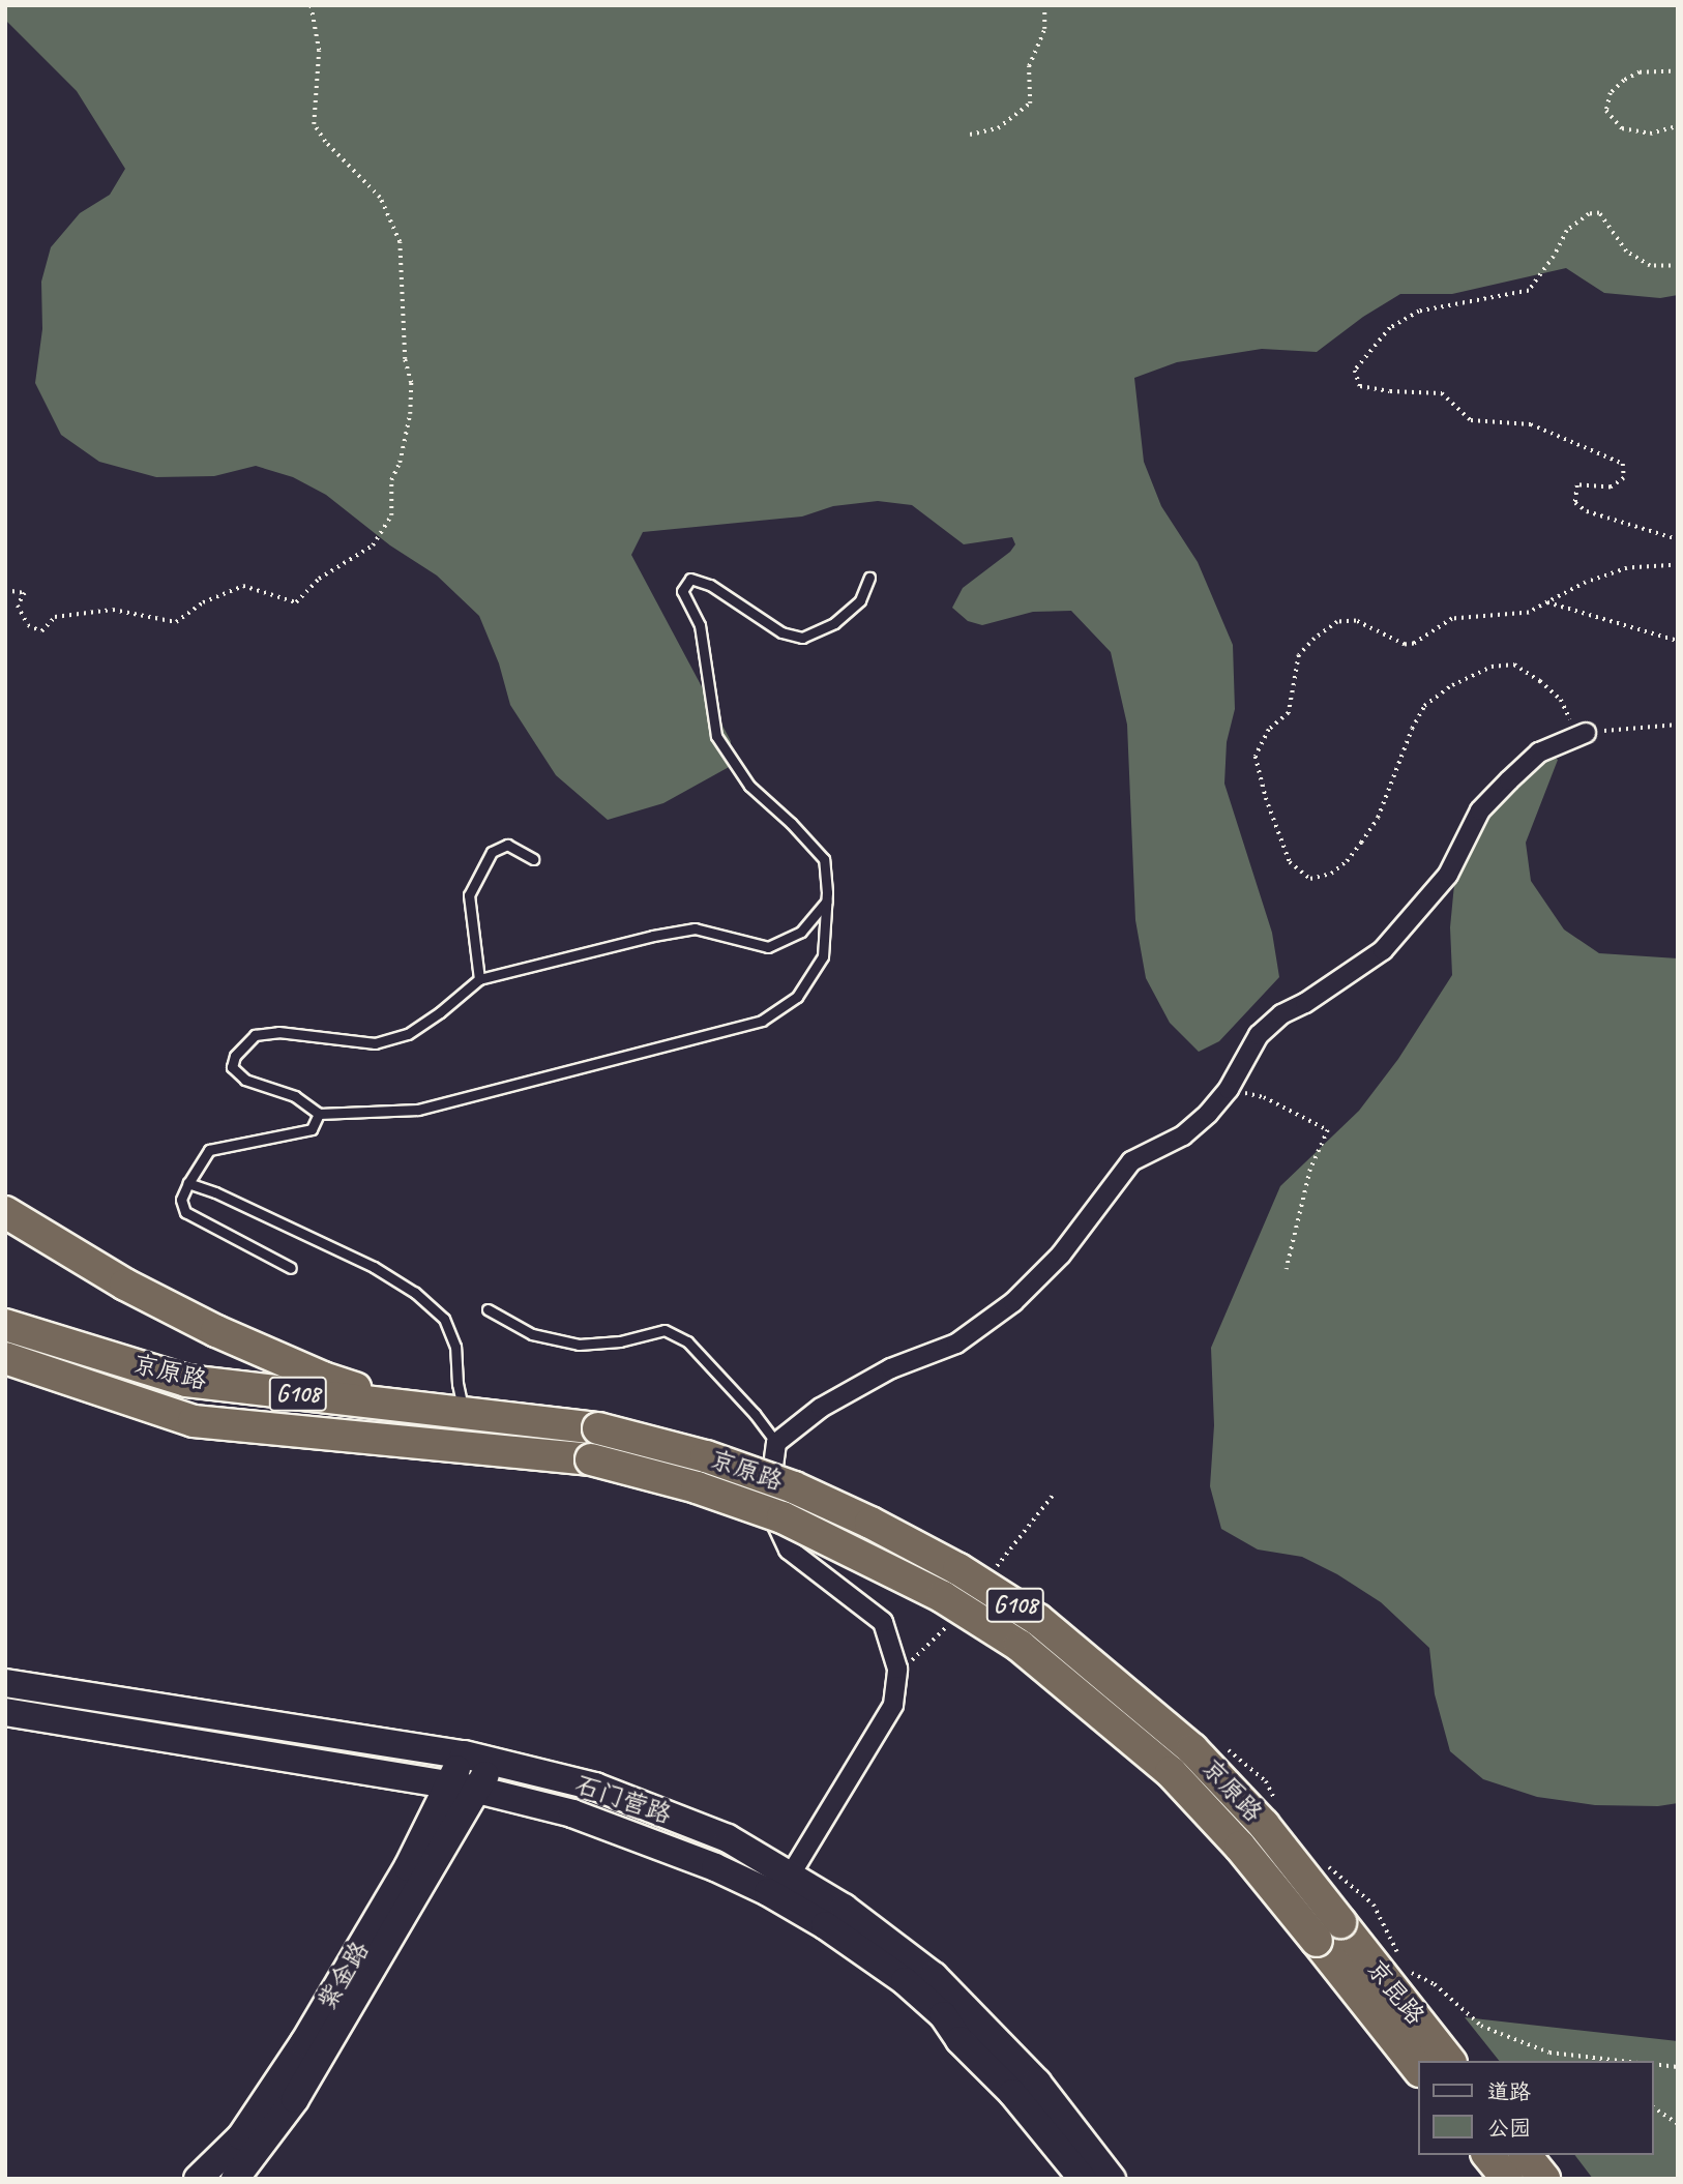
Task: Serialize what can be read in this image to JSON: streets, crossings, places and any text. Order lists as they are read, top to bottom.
{
  "streets": {
    "highway": ["京原路", "G108", "京昆路"],
    "main road": ["石门营路", "紫金路"]
  },
  "crossings": [
    ["京原路", "京昆路"],
    ["石门营路", "紫金路"]
  ],
  "legend": ["道路", "公园"]
}
